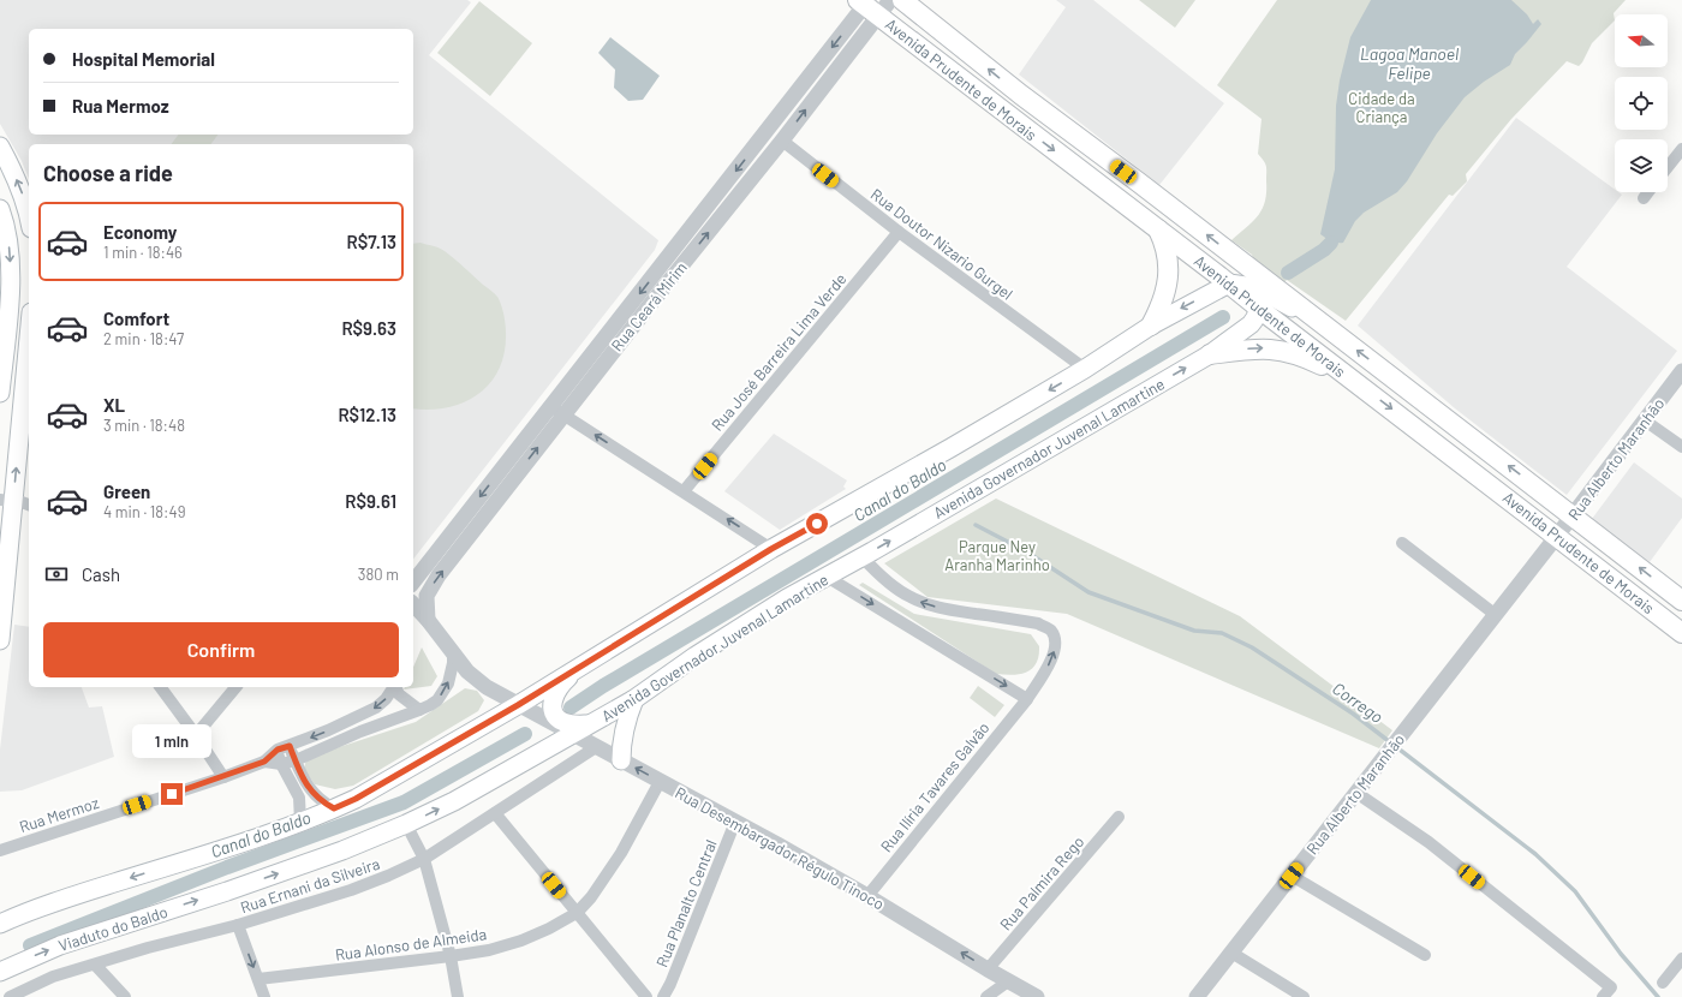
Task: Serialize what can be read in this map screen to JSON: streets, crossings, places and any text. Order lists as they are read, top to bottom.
{
  "streets": {
    "main road": ["Avenida Prudente de Morais", "Avenida Governador Juvenal Lamartine", "Viaduto do Baldo"],
    "street": [
      "Rua Doutor Nizario Gurgel",
      "Rua Ceará Mirim",
      "Rua José Barreira Lima Verde",
      "Rua Alberto Maranhão",
      "Rua Ilíria Tavares Galvão",
      "Rua Mermoz",
      "Rua Desembargador Régulo Tinoco",
      "Rua Palmira Rego",
      "Rua Ernani da Silveira",
      "Rua Planalto Central",
      "Rua Alonso de Almeida"
    ]
  },
  "crossings": [
    ["Avenida Prudente de Morais", "Rua Ceará Mirim"],
    ["Avenida Prudente de Morais", "Avenida Governador Juvenal Lamartine"],
    ["Avenida Prudente de Morais", "Rua Alberto Maranhão"],
    ["Rua Doutor Nizario Gurgel", "Rua Ceará Mirim"],
    ["Rua Doutor Nizario Gurgel", "Rua José Barreira Lima Verde"],
    ["Rua Ceará Mirim", "Rua Desembargador Régulo Tinoco"],
    ["Avenida Governador Juvenal Lamartine", "Rua Ilíria Tavares Galvão"],
    ["Avenida Governador Juvenal Lamartine", "Rua Desembargador Régulo Tinoco"],
    ["Avenida Governador Juvenal Lamartine", "Viaduto do Baldo"],
    ["Rua Ilíria Tavares Galvão", "Rua Desembargador Régulo Tinoco"],
    ["Rua Mermoz", "Rua Desembargador Régulo Tinoco"],
    ["Rua Desembargador Régulo Tinoco", "Rua Palmira Rego"],
    ["Rua Desembargador Régulo Tinoco", "Rua Ernani da Silveira"],
    ["Rua Desembargador Régulo Tinoco", "Rua Planalto Central"],
    ["Rua Desembargador Régulo Tinoco", "Rua Alonso de Almeida"]
  ],
  "water": ["Lagoa Manoel Felipe", "Canal do Baldo", "Corrego"],
  "parks": ["Cidade da Criança", "Parque Ney Aranha Marinho"],
  "north": "left",
  "page": {
    "banner": ["Hospital Memorial", "Rua Mermoz"],
    "heading": "Choose a ride",
    "list": [
      {
        "name": "Economy",
        "note": "1 min · 18:46",
        "value": "R$7.13"
      },
      {
        "name": "Comfort",
        "note": "2 min · 18:47",
        "value": "R$9.63"
      },
      {
        "name": "XL",
        "note": "3 min · 18:48",
        "value": "R$12.13"
      },
      {
        "name": "Green",
        "note": "4 min · 18:49",
        "value": "R$9.61"
      }
    ],
    "pay": ["Cash", "380 m"],
    "buttons": "Confirm",
    "bubble": "1 min"
  }
}
